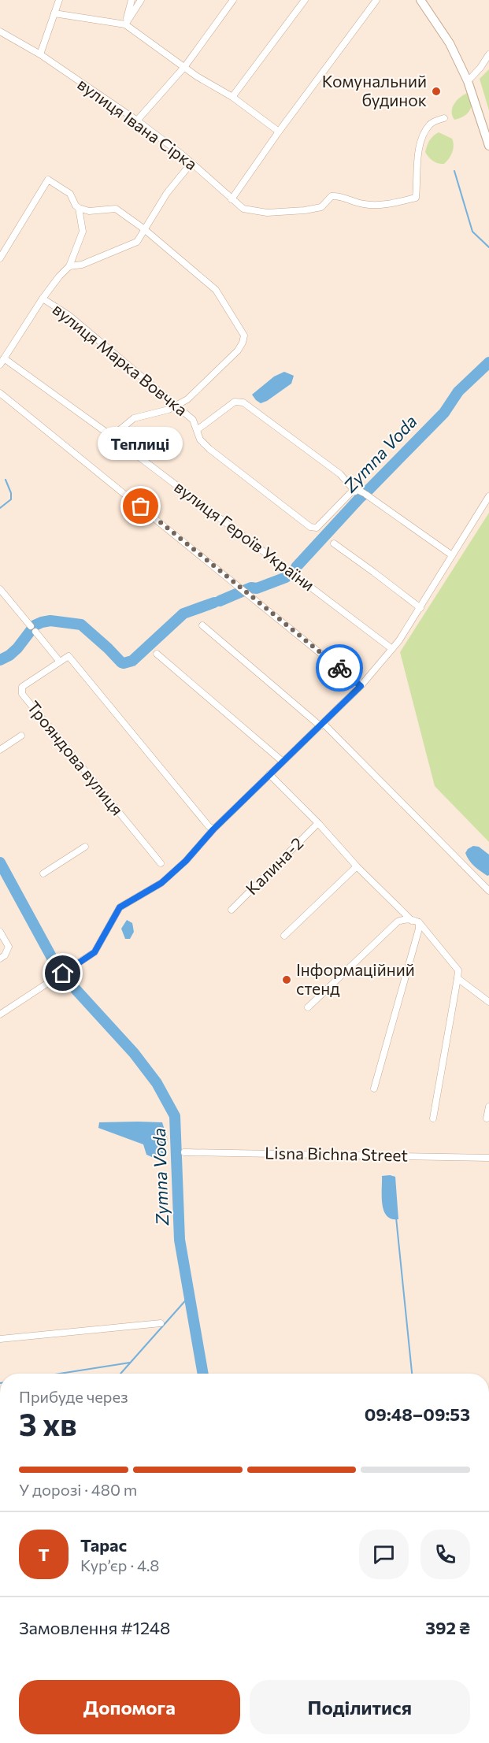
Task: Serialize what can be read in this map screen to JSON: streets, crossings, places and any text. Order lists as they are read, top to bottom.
{
  "streets": {
    "street": [
      "вулиця Івана Сірка",
      "вулиця Марка Вовчка",
      "вулиця Героїв України",
      "Трояндова вулиця",
      "Калина-2",
      "Lisna Bichna Street"
    ]
  },
  "water": ["Zymna Voda"],
  "places": ["Комунальний будинок", "Теплиці", "Інформаційний стенд"],
  "page": {
    "bubble": "Теплиці",
    "heading": ["3 хв", "Прибуде через", "09:48–09:53"],
    "panel": [
      "Тарас",
      "Кур’єр · 4.8",
      "Замовлення #1248",
      "392 ₴"
    ],
    "bar": "У дорозі · 480 m",
    "round": "Т",
    "buttons": ["Допомога", "Поділитися"]
  }
}
